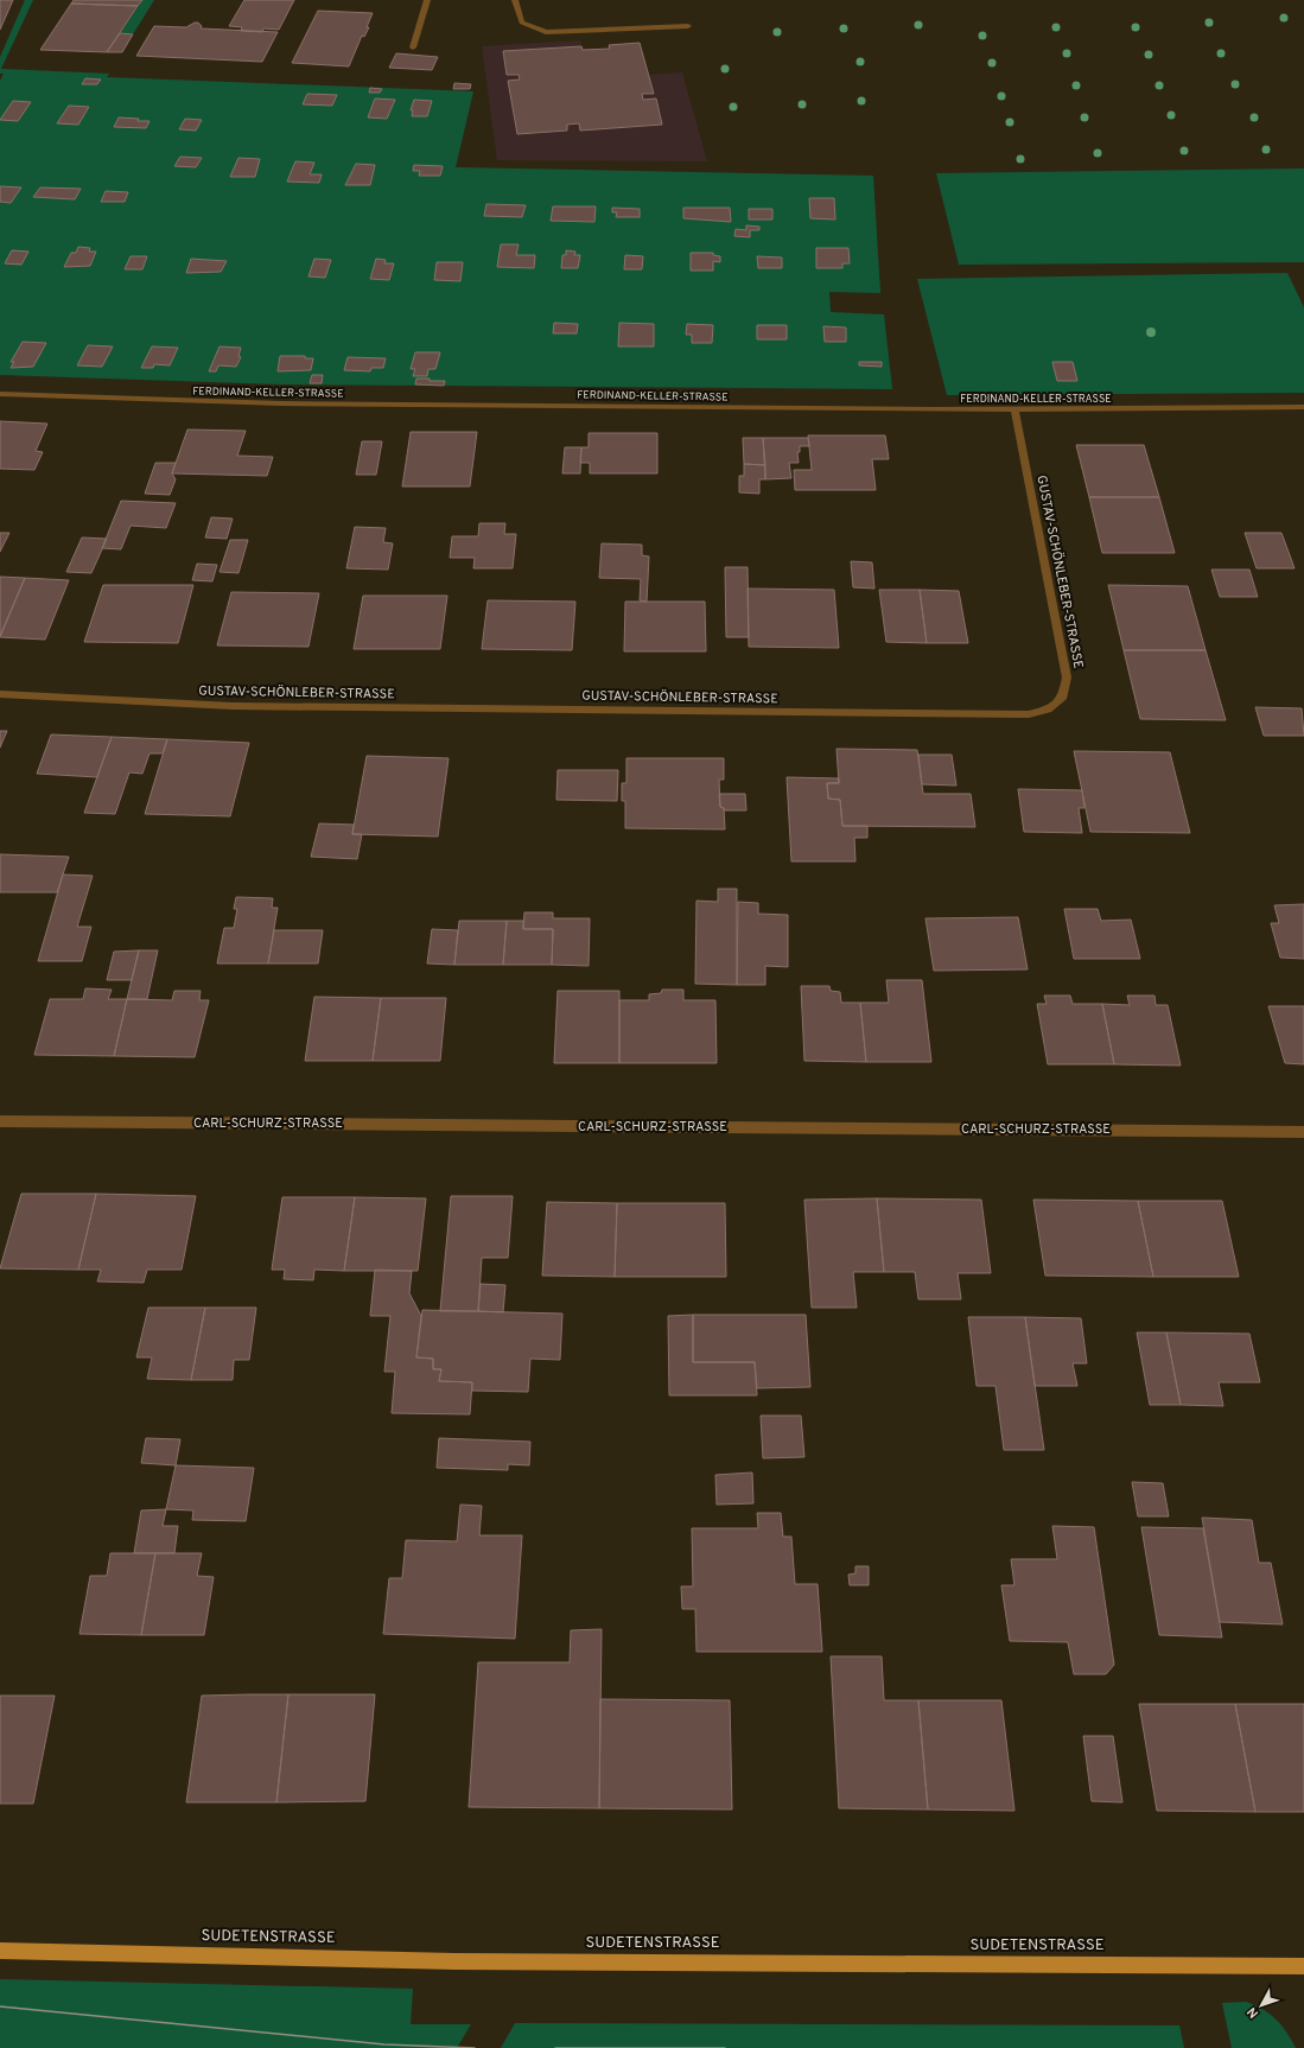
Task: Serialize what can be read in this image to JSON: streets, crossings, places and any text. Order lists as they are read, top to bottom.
{
  "streets": {
    "main road": ["SUDETENSTRASSE"],
    "street": ["FERDINAND-KELLER-STRASSE", "GUSTAV-SCHÖNLEBER-STRASSE", "CARL-SCHURZ-STRASSE"]
  },
  "crossings": [
    ["FERDINAND-KELLER-STRASSE", "GUSTAV-SCHÖNLEBER-STRASSE"]
  ],
  "north": "bottom left"
}
